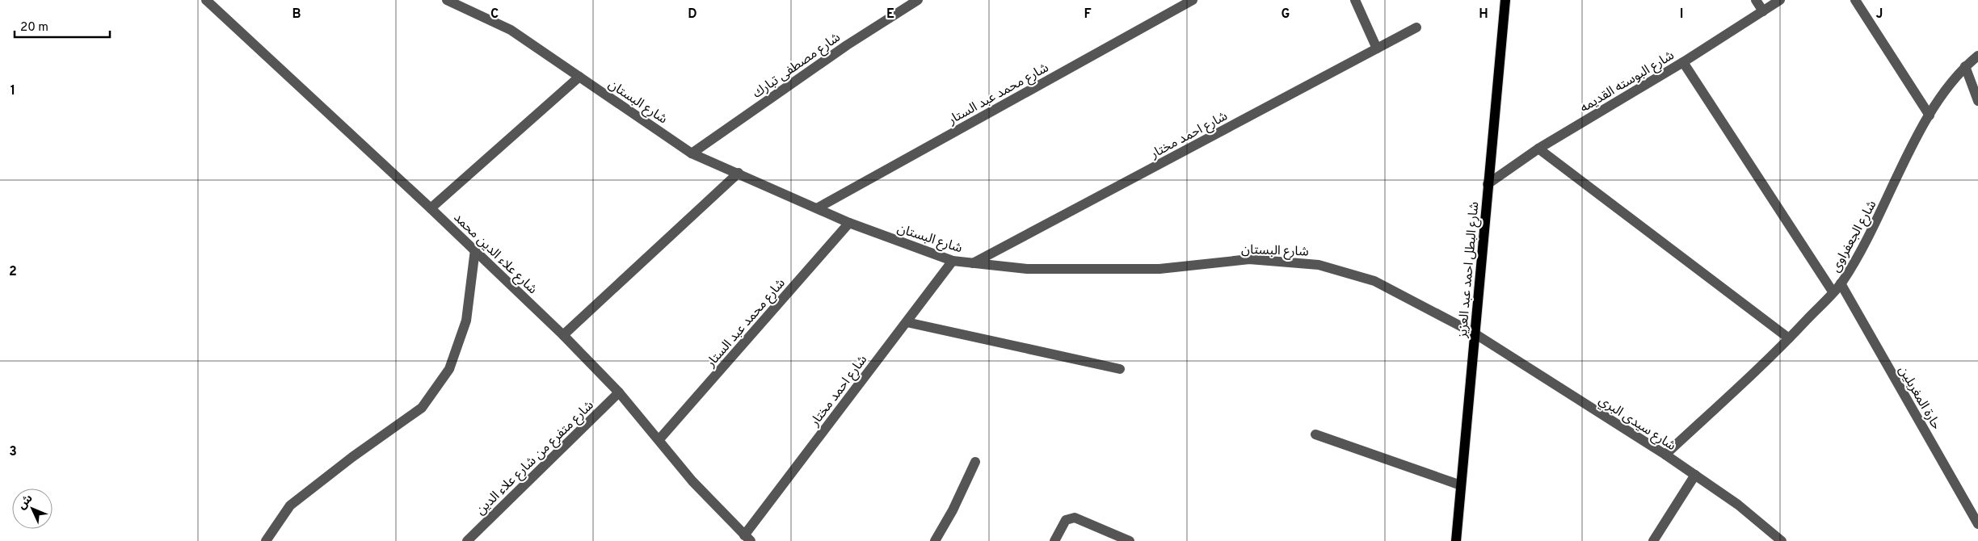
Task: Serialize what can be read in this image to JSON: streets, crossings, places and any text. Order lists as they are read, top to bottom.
{
  "streets": {
    "main road": ["شارع البطل احمد عبد العزيز"],
    "street": [
      "شارع مصطفى تبارك",
      "شارع البوسته القديمه",
      "شارع محمد عبد الستار",
      "شارع البستان",
      "شارع احمد مختار",
      "شارع الجعفراوى",
      "شارع علاء الدين محمد",
      "حارة المغربلين",
      "شارع سيدى البري",
      "شارع متفرع من شارع علاء الدين"
    ]
  },
  "crossings": [
    ["شارع مصطفى تبارك", "شارع البستان"],
    ["شارع البوسته القديمه", "شارع البطل احمد عبد العزيز"],
    ["شارع محمد عبد الستار", "شارع البستان"],
    ["شارع محمد عبد الستار", "شارع علاء الدين محمد"],
    ["شارع البستان", "شارع احمد مختار"],
    ["شارع البستان", "شارع البطل احمد عبد العزيز"],
    ["شارع البستان", "شارع سيدى البري"],
    ["شارع احمد مختار", "شارع علاء الدين محمد"],
    ["شارع الجعفراوى", "حارة المغربلين"],
    ["شارع الجعفراوى", "شارع سيدى البري"],
    ["شارع علاء الدين محمد", "شارع متفرع من شارع علاء الدين"],
    ["شارع البطل احمد عبد العزيز", "شارع سيدى البري"]
  ],
  "scale_bar": "20 m",
  "north": "top left",
  "grid": {
    "columns": [
      "B",
      "C",
      "D",
      "E",
      "F",
      "G",
      "H",
      "I",
      "J"
    ],
    "rows": ["1", "2", "3"]
  }
}
